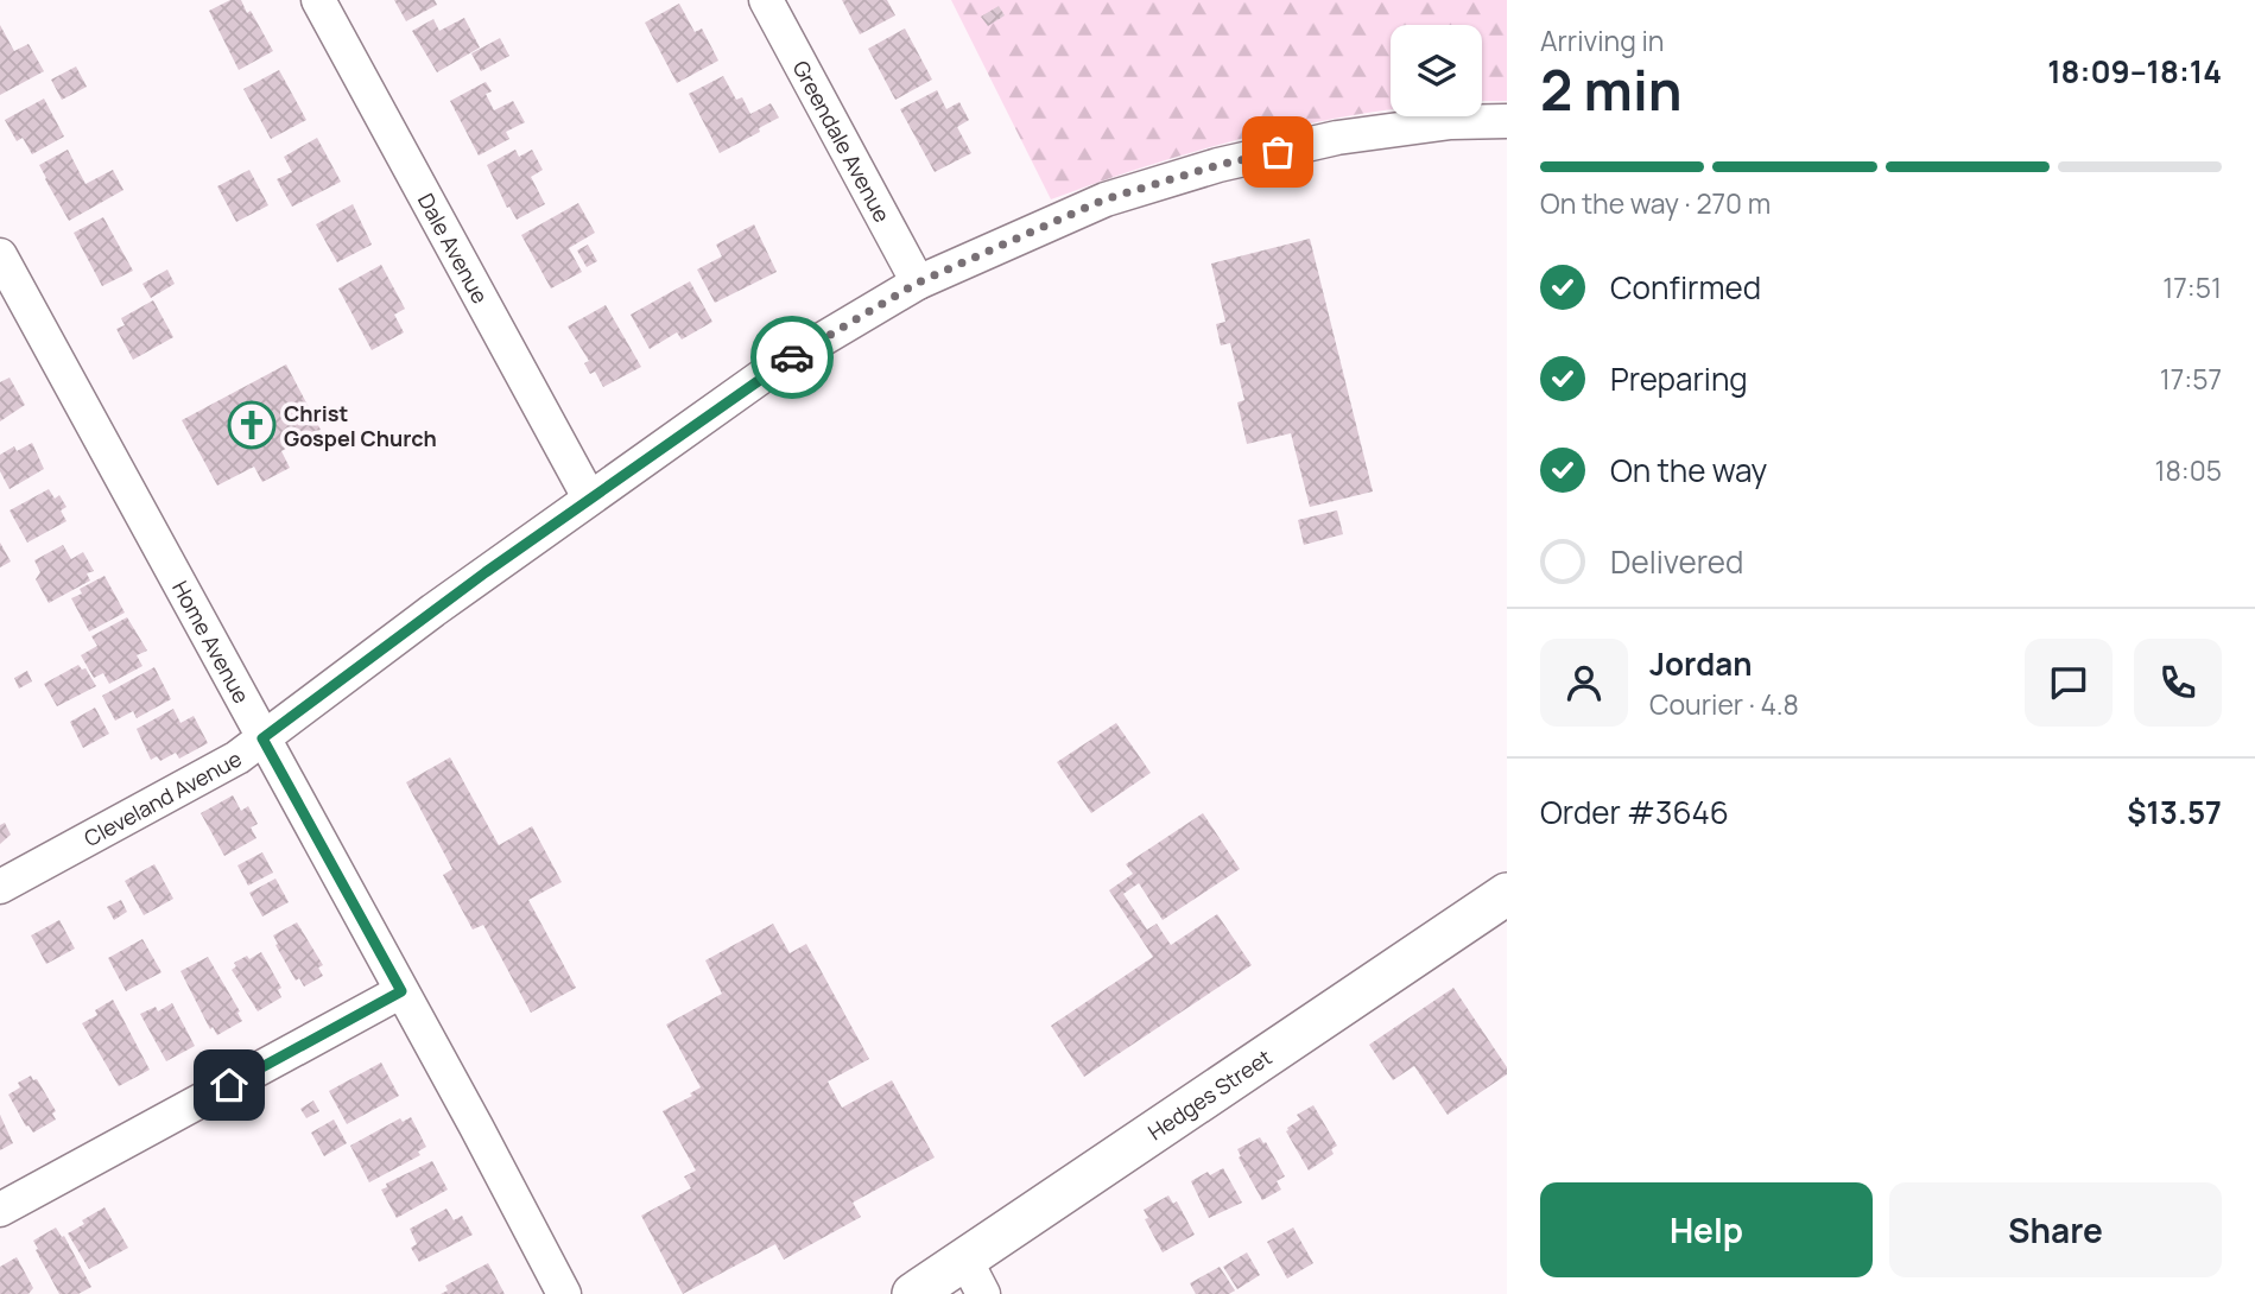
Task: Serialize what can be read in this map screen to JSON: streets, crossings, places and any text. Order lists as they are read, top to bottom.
{
  "streets": {
    "street": [
      "Greendale Avenue",
      "Dale Avenue",
      "Home Avenue",
      "Cleveland Avenue",
      "Hedges Street"
    ]
  },
  "crossings": [
    ["Greendale Avenue", "Cleveland Avenue"],
    ["Dale Avenue", "Cleveland Avenue"],
    ["Home Avenue", "Cleveland Avenue"]
  ],
  "places": {
    "church": ["Christ Gospel Church"]
  },
  "page": {
    "heading": ["2 min", "Arriving in", "18:09–18:14"],
    "panel": [
      "Jordan",
      "Courier · 4.8",
      "Order #3646",
      "$13.57"
    ],
    "bar": "On the way · 270 m",
    "list": [
      ["Confirmed", "17:51"],
      ["Preparing", "17:57"],
      ["On the way", "18:05"],
      "Delivered"
    ],
    "buttons": ["Help", "Share"]
  }
}
